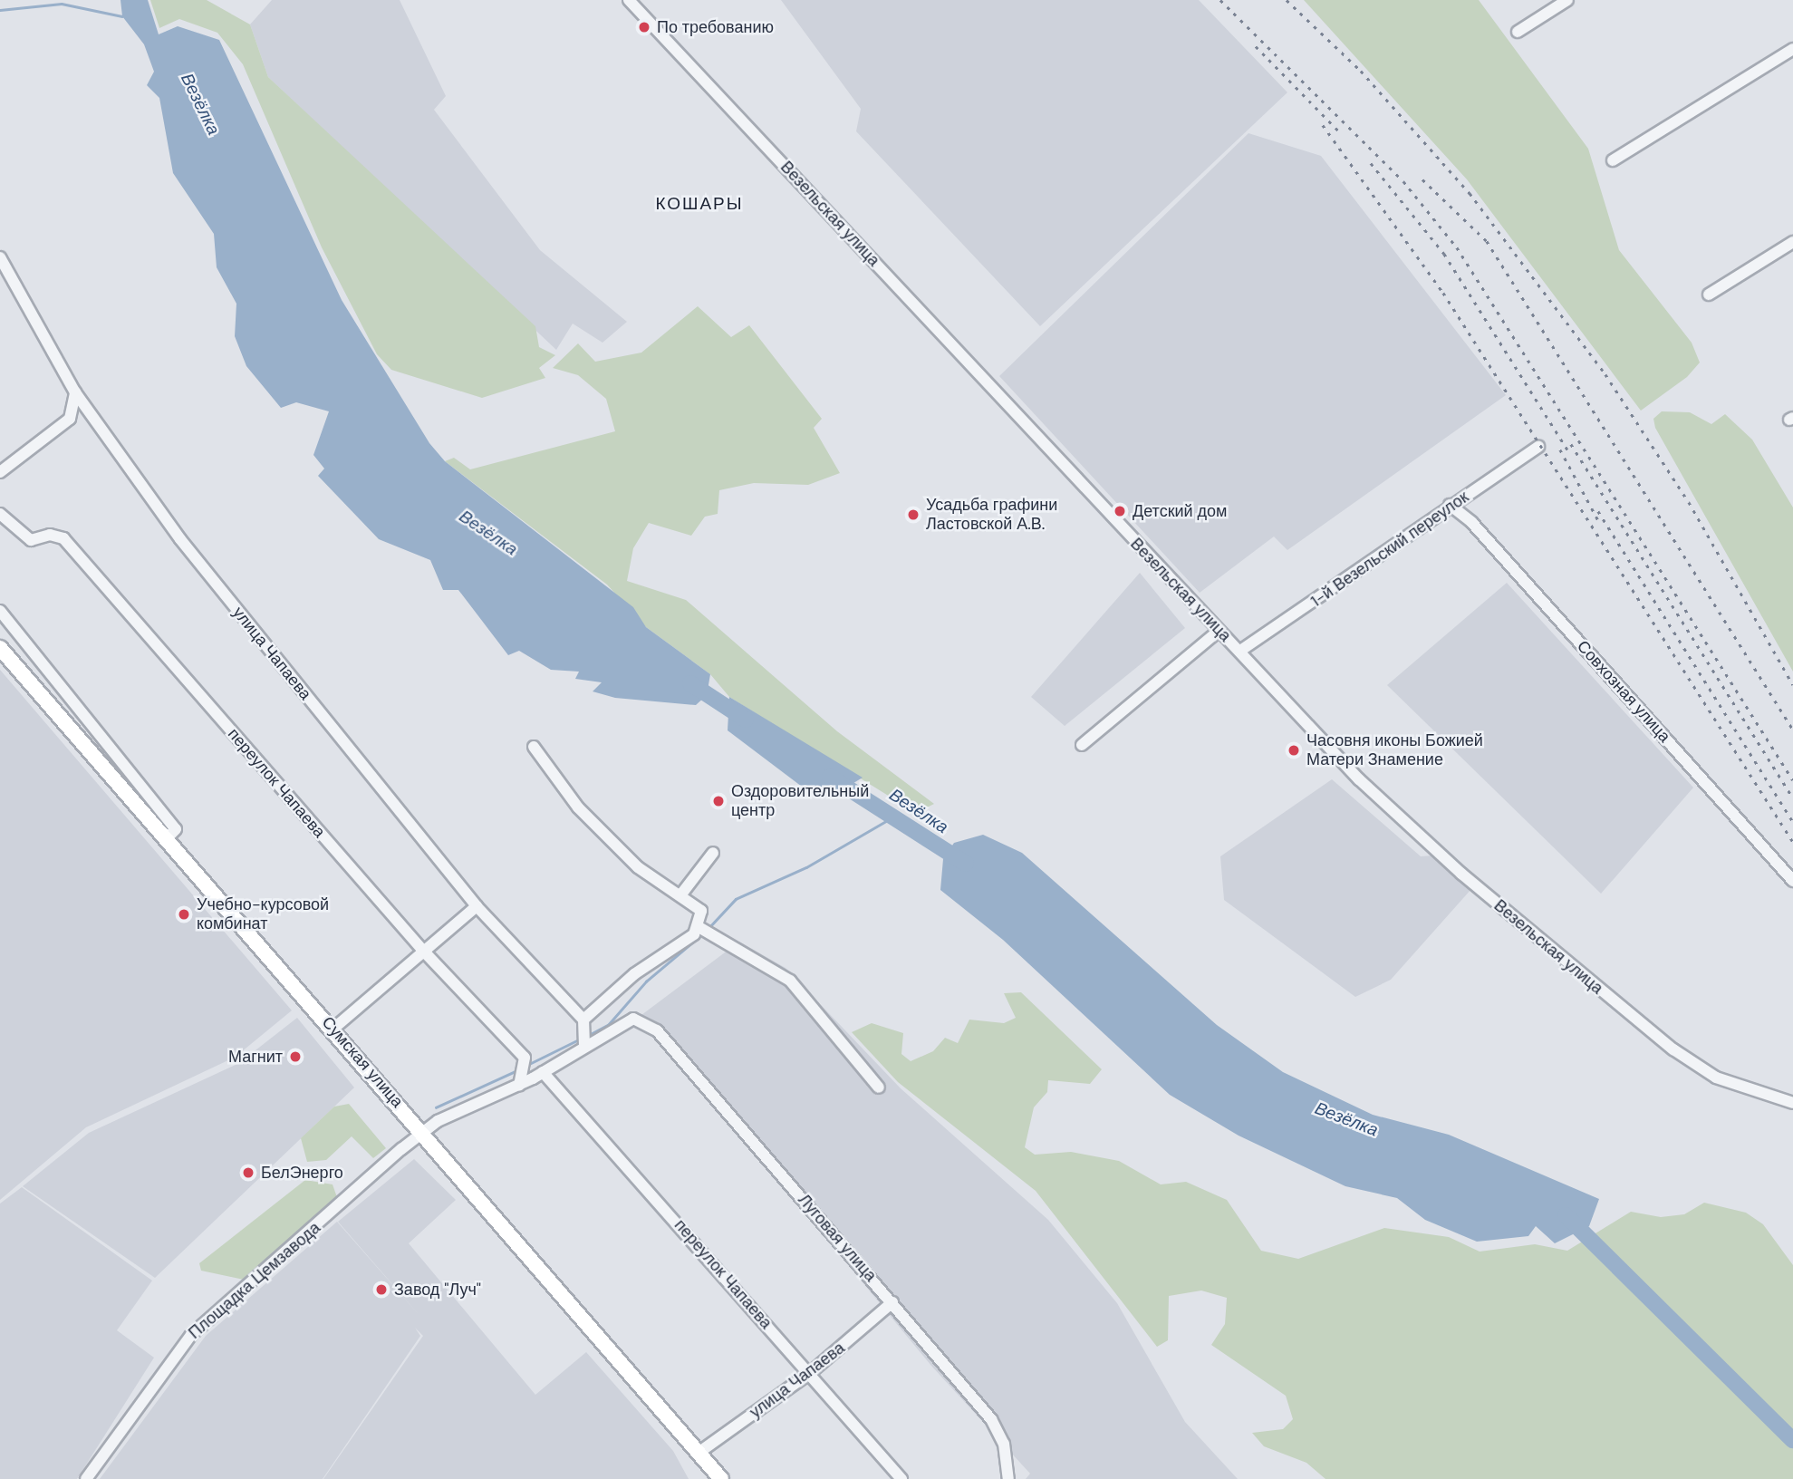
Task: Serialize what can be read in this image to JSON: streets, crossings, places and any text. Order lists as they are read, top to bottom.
{
  "streets": {
    "main road": ["Сумская улица"],
    "street": [
      "Везельская улица",
      "1-й Везельский переулок",
      "улица Чапаева",
      "Совхозная улица",
      "переулок Чапаева",
      "Луговая улица",
      "Площадка Цемзавода"
    ]
  },
  "crossings": [
    ["Везельская улица", "1-й Везельский переулок"],
    ["1-й Везельский переулок", "Совхозная улица"],
    ["улица Чапаева", "переулок Чапаева"],
    ["улица Чапаева", "Сумская улица"],
    ["улица Чапаева", "Луговая улица"],
    ["Сумская улица", "Площадка Цемзавода"]
  ],
  "districts": ["КОШАРЫ"],
  "water": ["Везёлка"],
  "places": [
    "По требованию",
    "Детский дом",
    "Усадьба графини Ластовской А.В.",
    "Часовня иконы Божией Матери Знамение",
    "Оздоровительный центр",
    "Учебно-курсовой комбинат",
    "Магнит",
    "БелЭнерго",
    "Завод \"Луч\""
  ]
}
